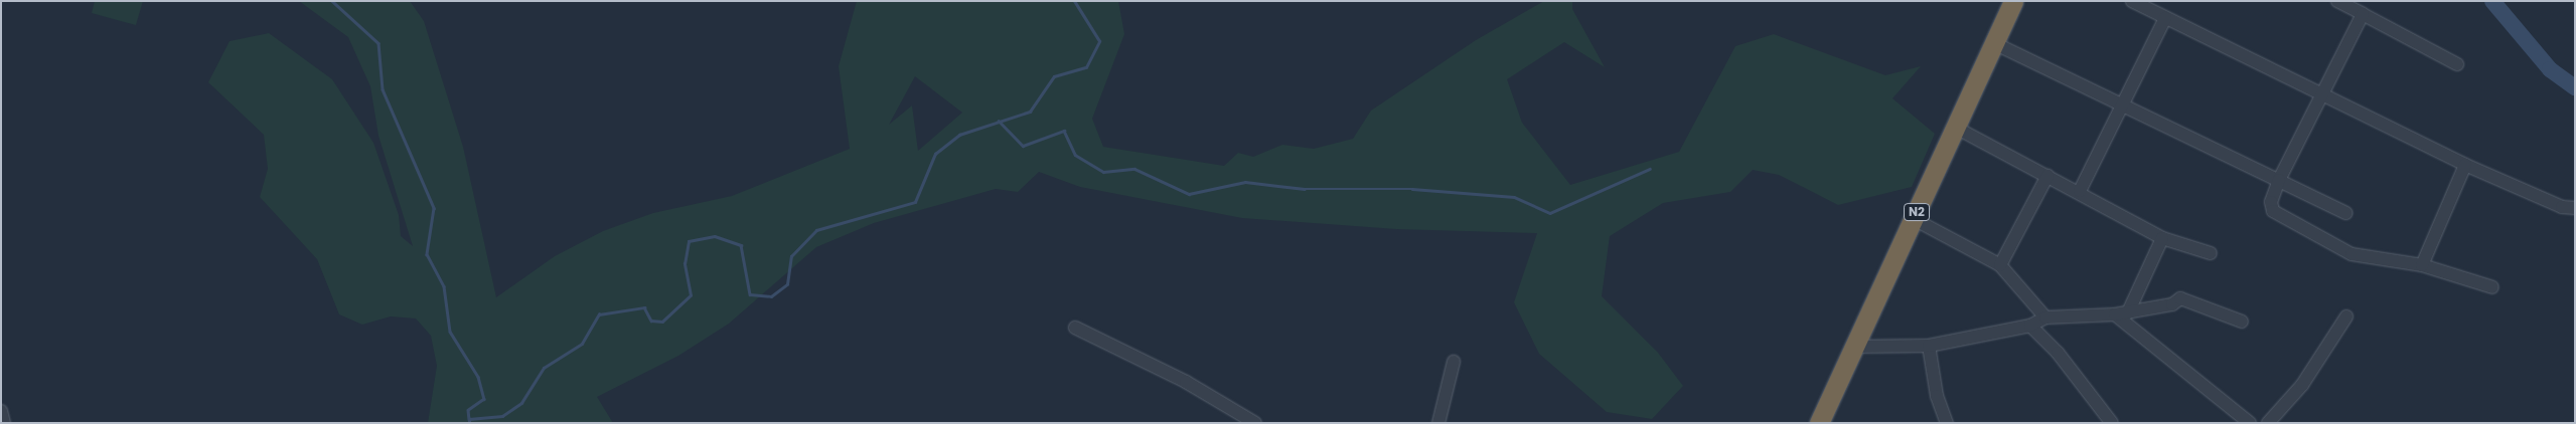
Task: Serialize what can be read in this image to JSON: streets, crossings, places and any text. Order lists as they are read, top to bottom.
{
  "streets": {
    "highway": ["N2"]
  }
}
